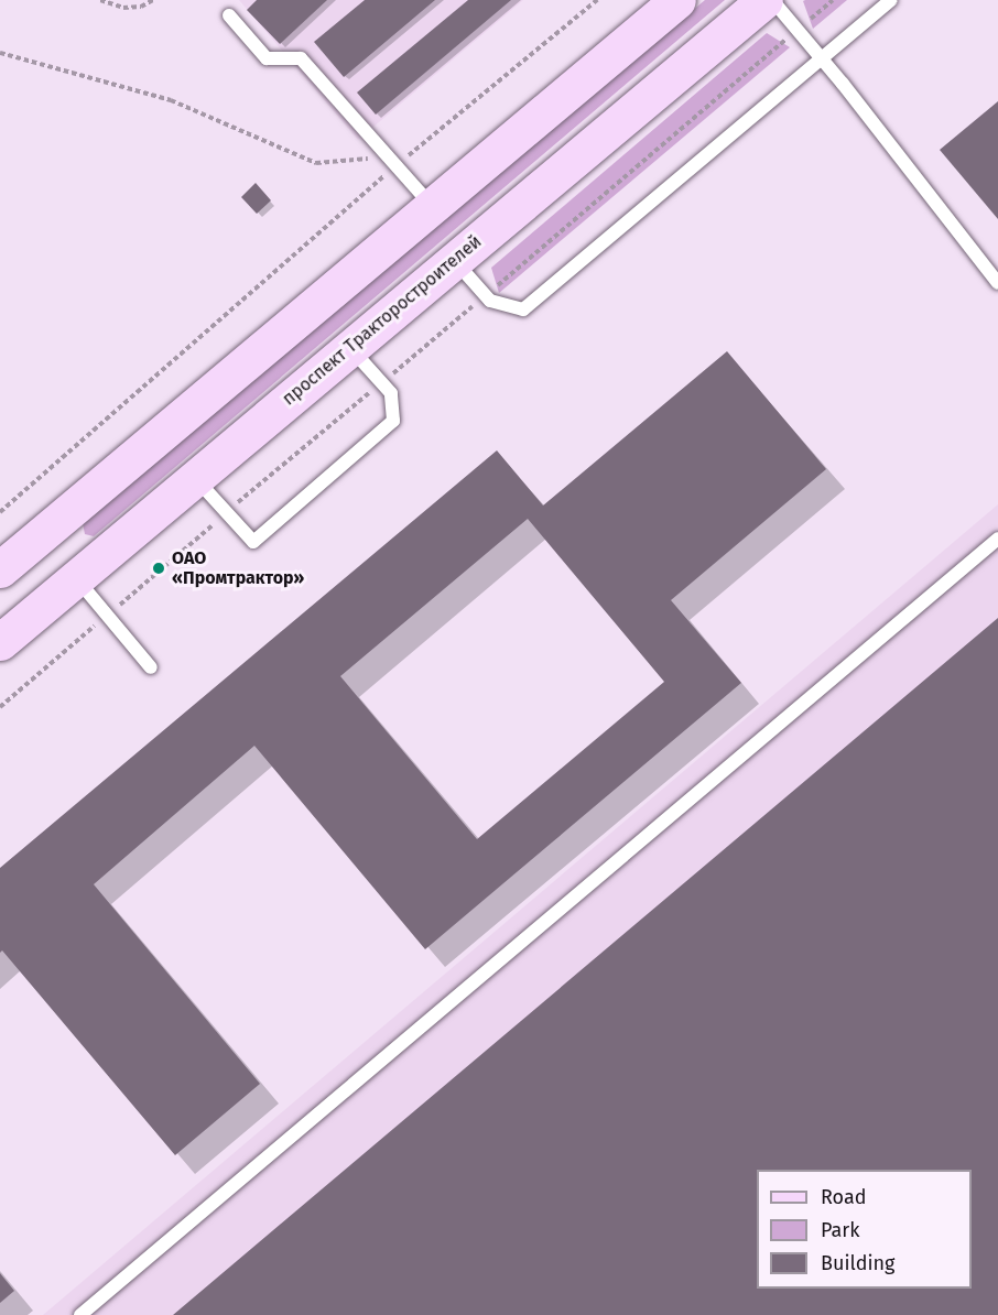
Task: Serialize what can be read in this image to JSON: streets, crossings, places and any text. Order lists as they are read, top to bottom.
{
  "streets": {
    "main road": ["проспект Тракторостроителей"]
  },
  "places": ["ОАО «Промтрактор»"],
  "legend": ["Road", "Park", "Building"]
}
